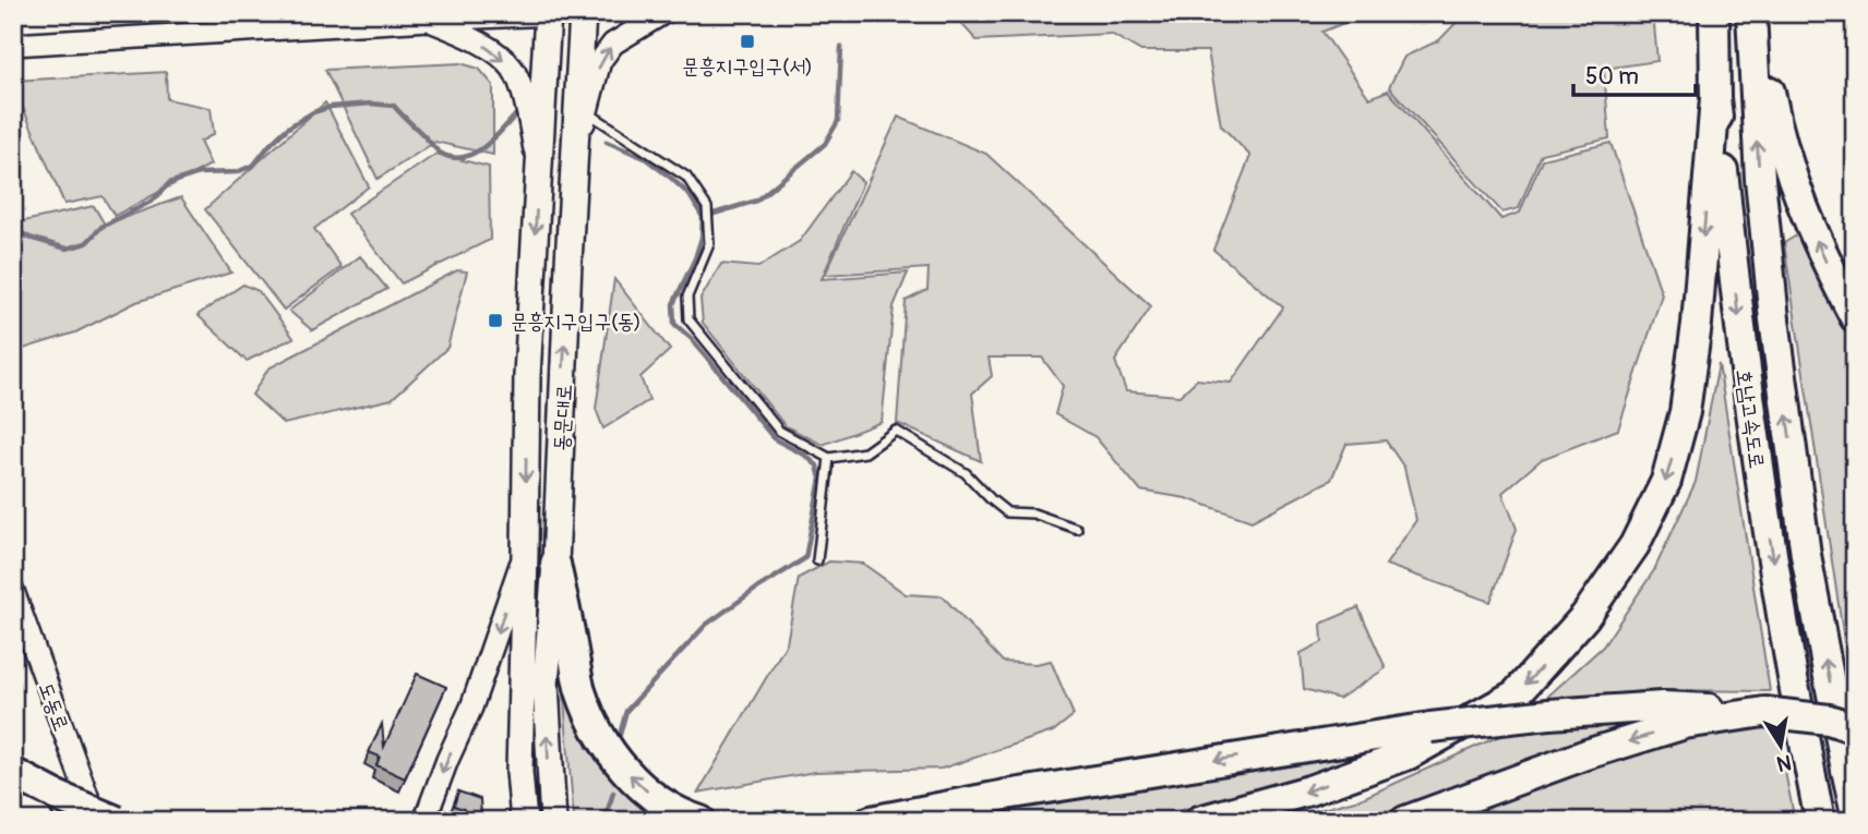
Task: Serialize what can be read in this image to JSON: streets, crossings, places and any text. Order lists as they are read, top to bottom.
{
  "streets": {
    "highway": ["호남고속도로"],
    "main road": ["동문대로", "도동로"]
  },
  "places": {
    "transit": ["문흥지구입구(서)", "문흥지구입구(동)"]
  },
  "scale_bar": "50 m",
  "north": "bottom"
}
